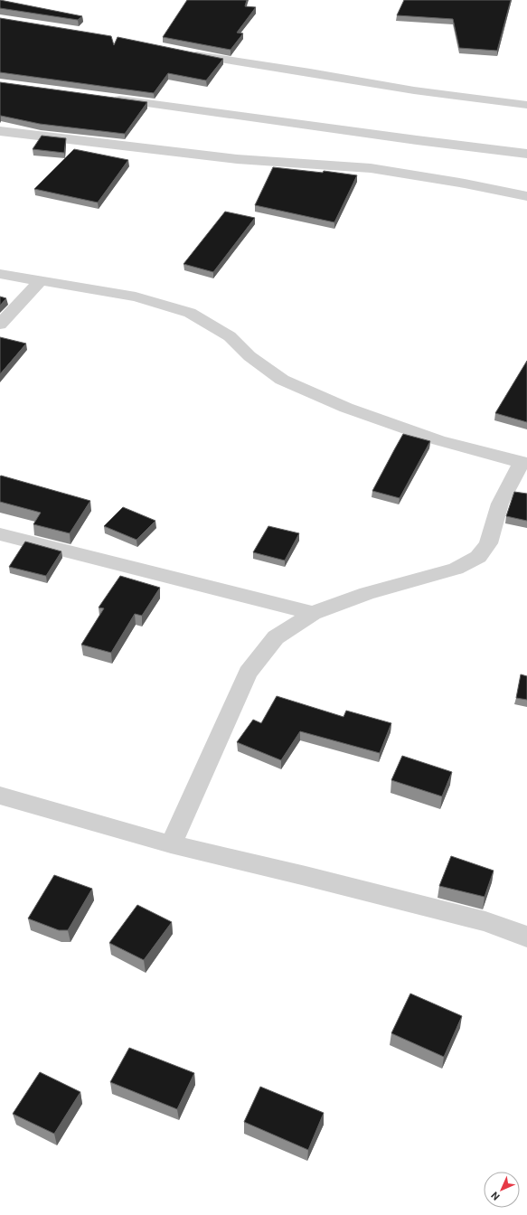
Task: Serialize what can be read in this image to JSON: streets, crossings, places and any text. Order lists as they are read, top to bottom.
{
  "north": "bottom left"
}
